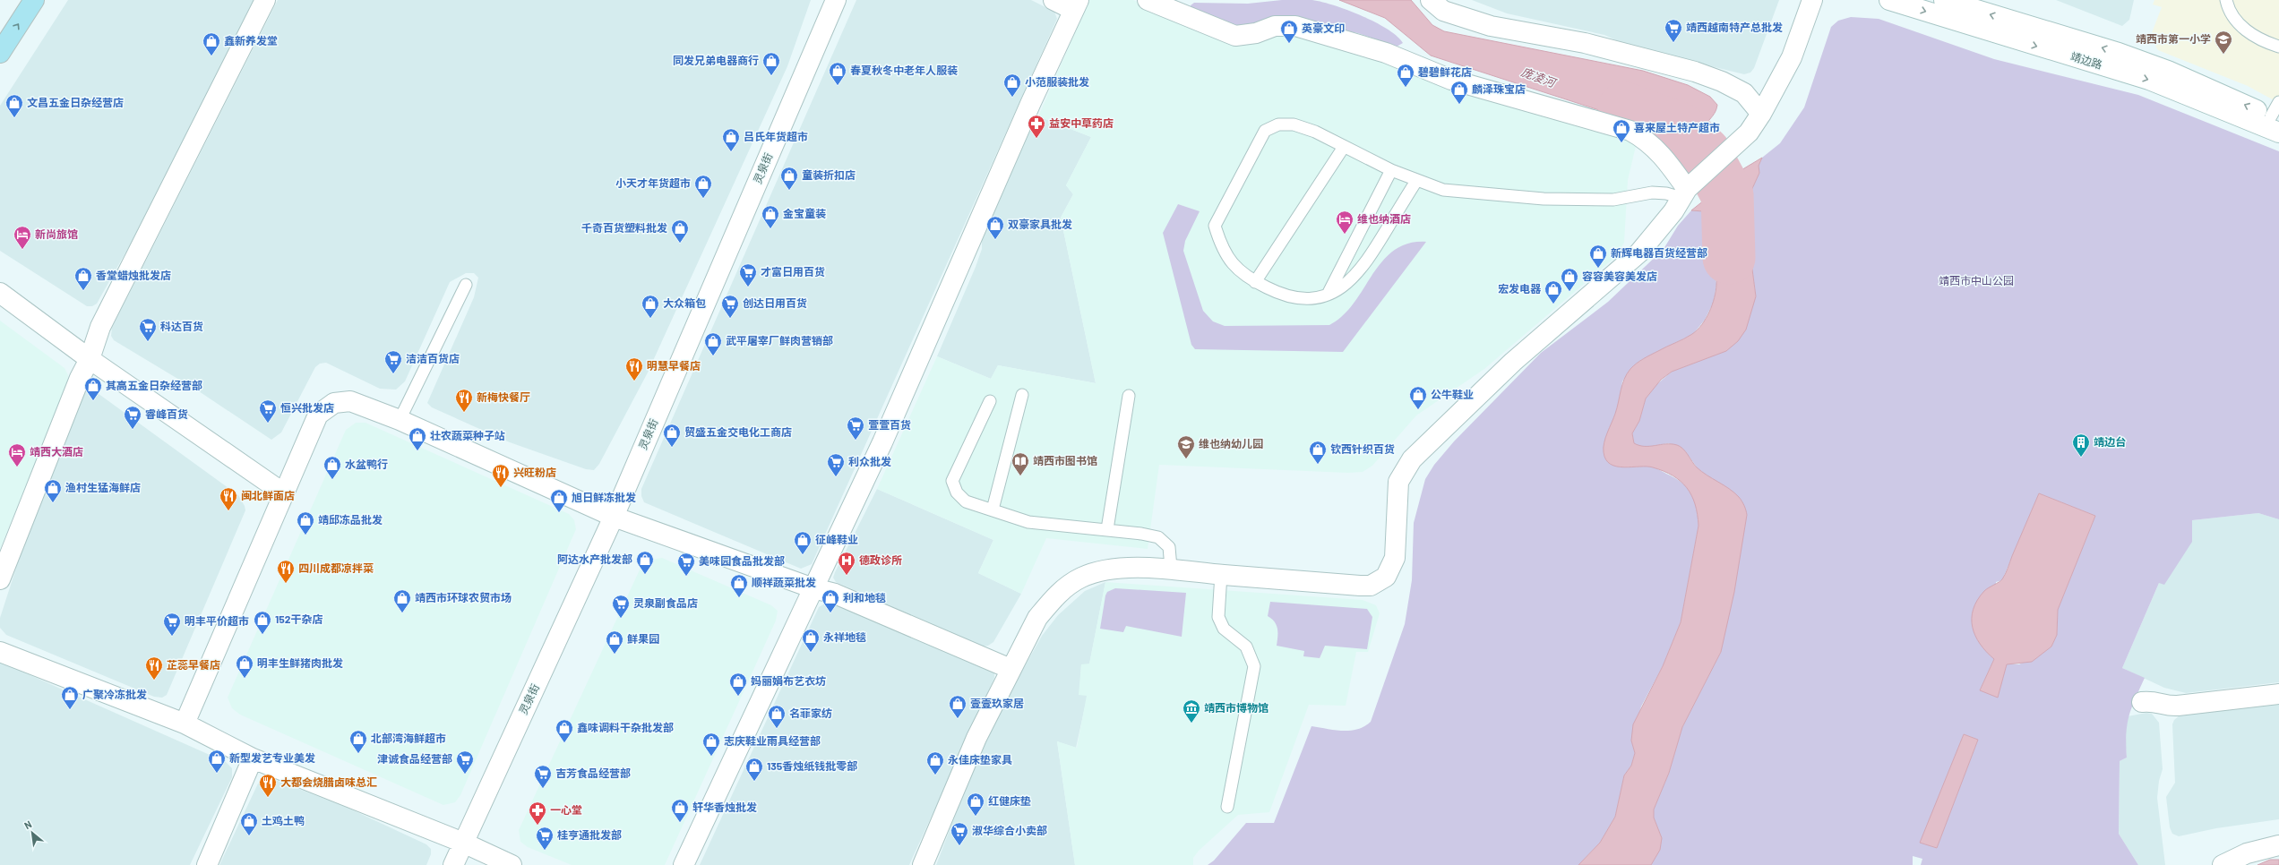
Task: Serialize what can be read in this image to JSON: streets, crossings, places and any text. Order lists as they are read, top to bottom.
{
  "streets": {
    "street": ["靖边路", "灵泉街"]
  },
  "water": ["庞凌河"],
  "parks": ["靖西市中山公园"],
  "places": {
    "supermarket": [
      "靖西越南特产总批发",
      "才富日用百货",
      "创达日用百货",
      "科达百货",
      "洁洁百货店",
      "恒兴批发店",
      "睿峰百货",
      "萱萱百货",
      "利众批发",
      "美味园食品批发部",
      "灵泉副食品店",
      "明丰平价超市",
      "津诚食品经营部",
      "吉芳食品经营部",
      "淑华综合小卖部",
      "桂亨通批发部"
    ],
    "shop": [
      "英豪文印",
      "鑫新养发堂",
      "同发兄弟电器商行",
      "春夏秋冬中老年人服装",
      "碧碧鲜花店",
      "小范服装批发",
      "麟泽珠宝店",
      "文昌五金日杂经营店",
      "喜来屋土特产超市",
      "吕氏年货超市",
      "童装折扣店",
      "小天才年货超市",
      "金宝童装",
      "双豪家具批发",
      "千奇百货塑料批发",
      "新辉电器百货经营部",
      "香堂蜡烛批发店",
      "容容美容美发店",
      "宏发电器",
      "大众箱包",
      "武平屠宰厂鲜肉营销部",
      "其高五金日杂经营部",
      "公牛鞋业",
      "贸盛五金交电化工商店",
      "壮农蔬菜种子站",
      "钦西针织百货",
      "水盆鸭行",
      "渔村生猛海鲜店",
      "旭日鲜冻批发",
      "靖邱冻品批发",
      "征峰鞋业",
      "阿达水产批发部",
      "顺祥蔬菜批发",
      "靖西市环球农贸市场",
      "利和地毯",
      "152干杂店",
      "永祥地毯",
      "鲜果园",
      "明丰生鲜猪肉批发",
      "妈丽娟布艺衣坊",
      "广聚冷冻批发",
      "壹壹玖家居",
      "名菲家纺",
      "鑫味调料干杂批发部",
      "北部湾海鲜超市",
      "志庆鞋业雨具经营部",
      "新型发艺专业美发",
      "永佳床垫家具",
      "135香烛纸钱批零部",
      "红健床垫",
      "轩华香烛批发",
      "土鸡土鸭"
    ],
    "school or university": ["靖西市第一小学", "维也纳幼儿园"],
    "pharmacy": ["益安中草药店", "一心堂"],
    "hotel": ["维也纳酒店", "新尚旅馆", "靖西大酒店"],
    "restaurant": [
      "明慧早餐店",
      "新梅快餐厅",
      "兴旺粉店",
      "闽北鲜面店",
      "四川成都凉拌菜",
      "芷蕊早餐店",
      "大都会烧腊卤味总汇"
    ],
    "building": ["靖边台"],
    "library": ["靖西市图书馆"],
    "hospital": ["德政诊所"],
    "museum": ["靖西市博物馆"]
  },
  "north": "top left"
}
